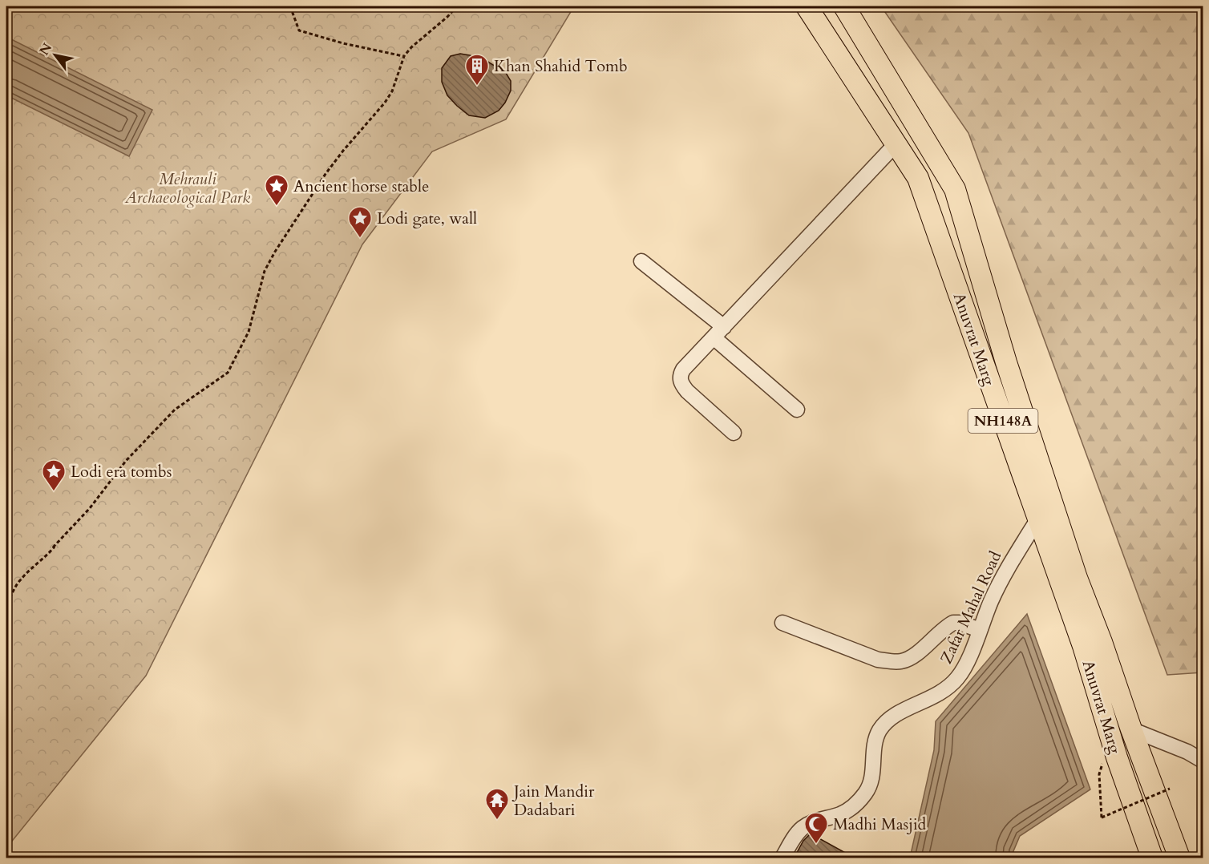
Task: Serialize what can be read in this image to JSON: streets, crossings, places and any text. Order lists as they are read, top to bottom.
{
  "streets": {
    "highway": ["Anuvrat Marg", "NH148A"],
    "street": ["Zafar Mahal Road"]
  },
  "crossings": [
    ["Anuvrat Marg", "Zafar Mahal Road"]
  ],
  "parks": ["Mehrauli Archaeological Park"],
  "places": {
    "building": ["Khan Shahid Tomb"],
    "place": ["Ancient horse stable", "Lodi gate, wall", "Lodi era tombs"],
    "temple": ["Jain Mandir Dadabari"],
    "mosque": ["Madhi Masjid"]
  },
  "north": "top left"
}
